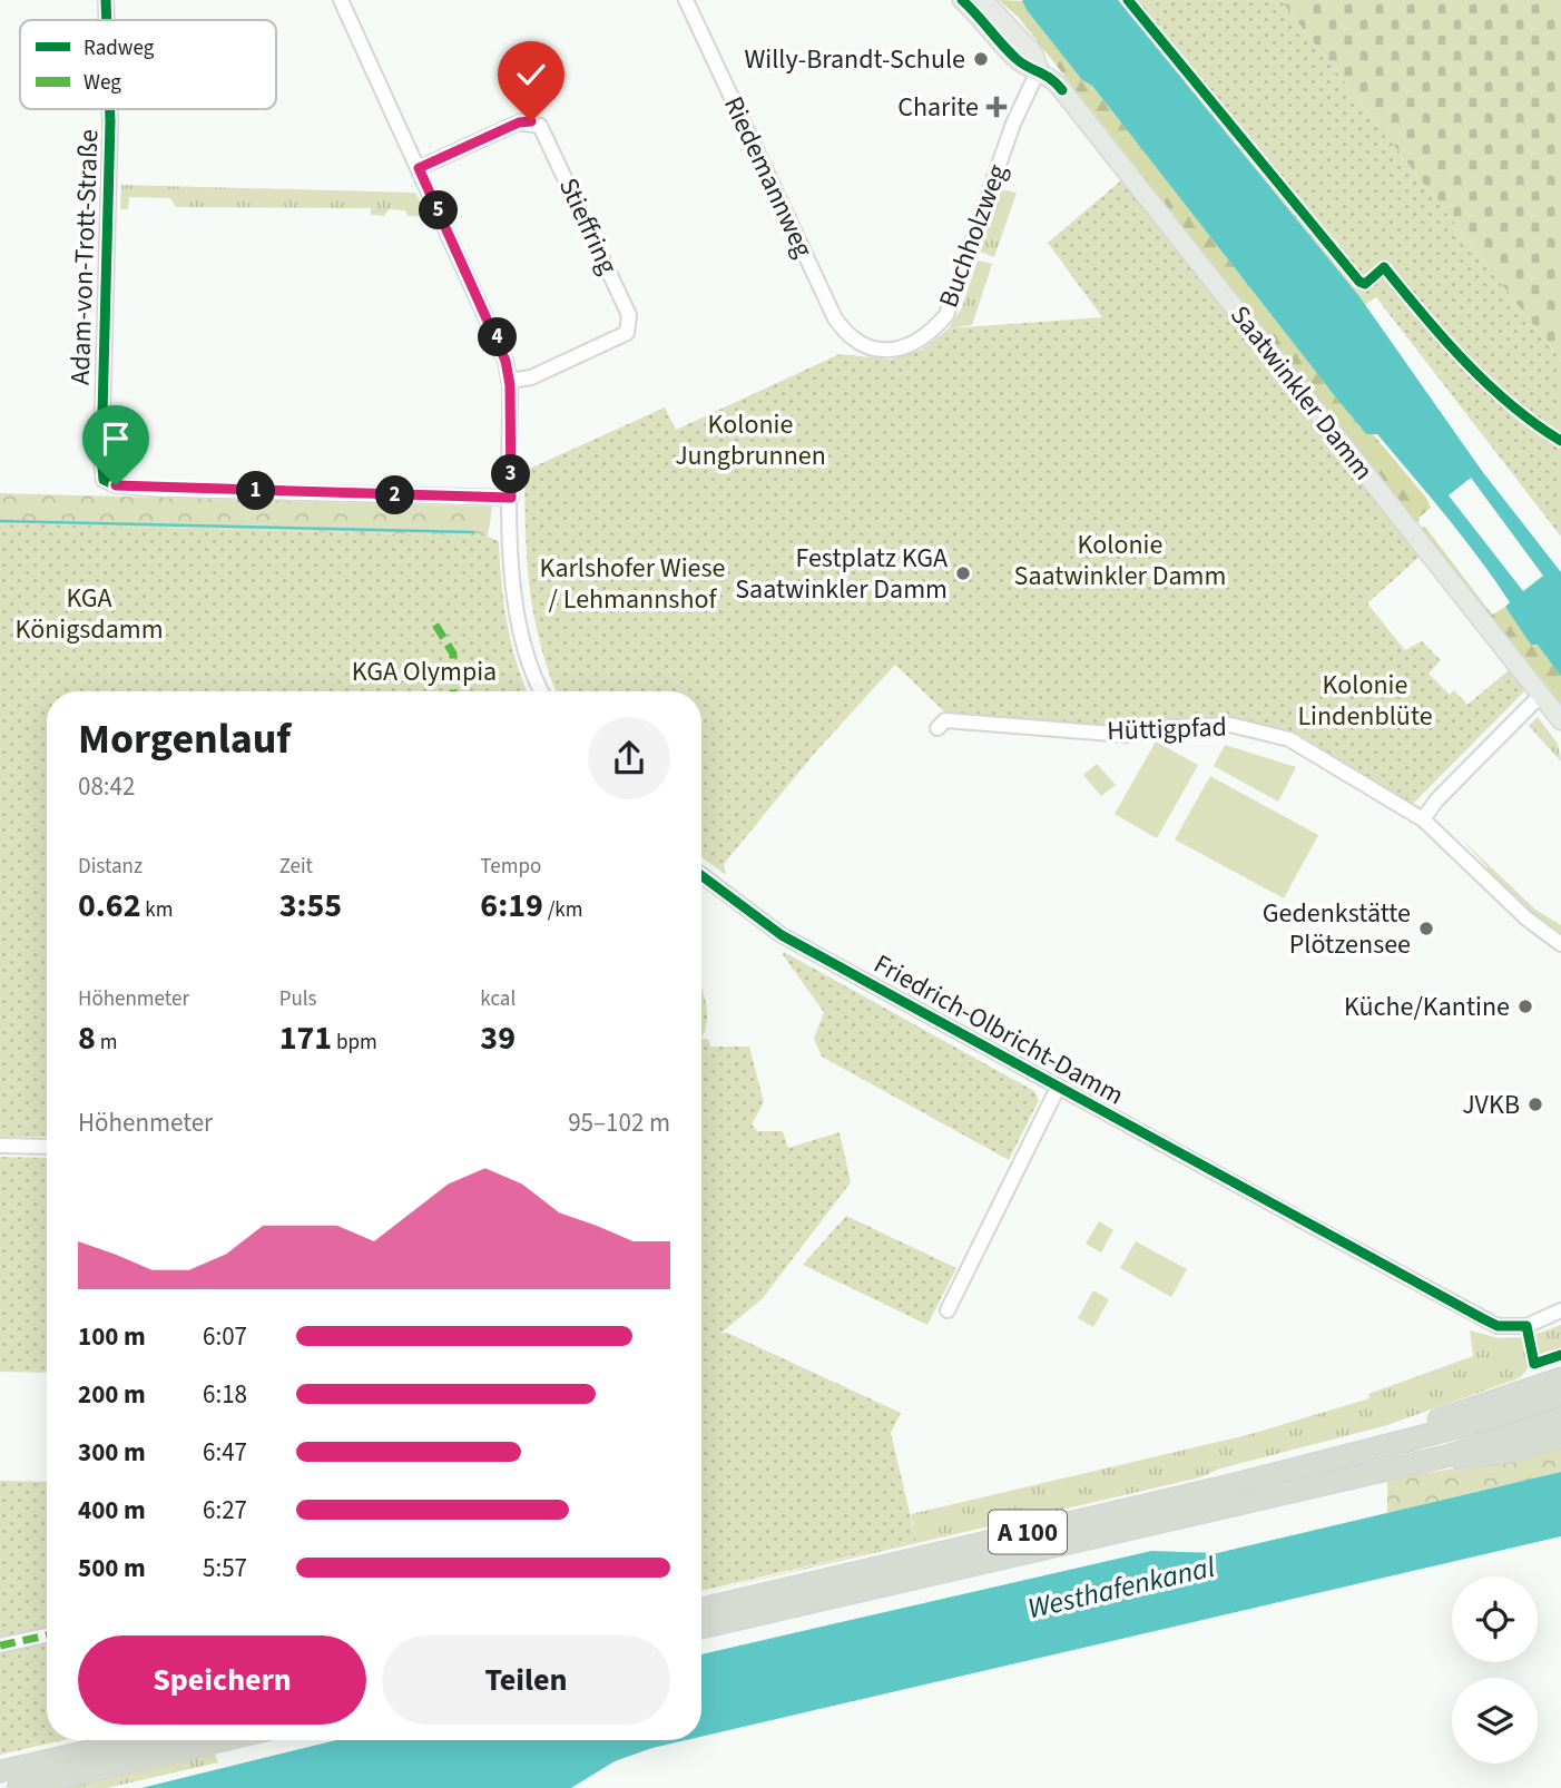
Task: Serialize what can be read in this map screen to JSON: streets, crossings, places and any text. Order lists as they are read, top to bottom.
{
  "streets": {
    "highway": ["A 100"],
    "main road": ["Saatwinkler Damm"],
    "street": [
      "Riedemannweg",
      "Stieffring",
      "Buchholzweg",
      "Adam-von-Trott-Straße",
      "Hüttigpfad",
      "Friedrich-Olbricht-Damm"
    ]
  },
  "crossings": [
    ["Riedemannweg", "Buchholzweg"],
    ["Buchholzweg", "Saatwinkler Damm"]
  ],
  "water": ["Westhafenkanal"],
  "parks": [
    "Kolonie Jungbrunnen",
    "Kolonie Saatwinkler Damm",
    "Karlshofer Wiese / Lehmannshof",
    "KGA Königsdamm",
    "KGA Olympia",
    "Kolonie Lindenblüte"
  ],
  "places": {
    "other": [
      "Willy-Brandt-Schule",
      "Festplatz KGA Saatwinkler Damm",
      "Gedenkstätte Plötzensee",
      "Küche/Kantine",
      "JVKB"
    ],
    "health": ["Charite"]
  },
  "legend": ["Radweg", "Weg"],
  "page": {
    "pins": [
      "5",
      "4",
      "3",
      "1",
      "2"
    ],
    "heading": ["Morgenlauf", "08:42"],
    "stats": [
      ["Distanz", "0.62 km"],
      ["Zeit", "3:55"],
      ["Tempo", "6:19 /km"],
      ["Höhenmeter", "8 m"],
      ["Puls", "171 bpm"],
      ["kcal", "39"]
    ],
    "chart": ["Höhenmeter", "95–102 m"],
    "list": [
      {
        "name": "100 m",
        "note": "6:07"
      },
      {
        "name": "200 m",
        "note": "6:18"
      },
      {
        "name": "300 m",
        "note": "6:47"
      },
      {
        "name": "400 m",
        "note": "6:27"
      },
      {
        "name": "500 m",
        "note": "5:57"
      }
    ],
    "buttons": ["Speichern", "Teilen"]
  }
}
